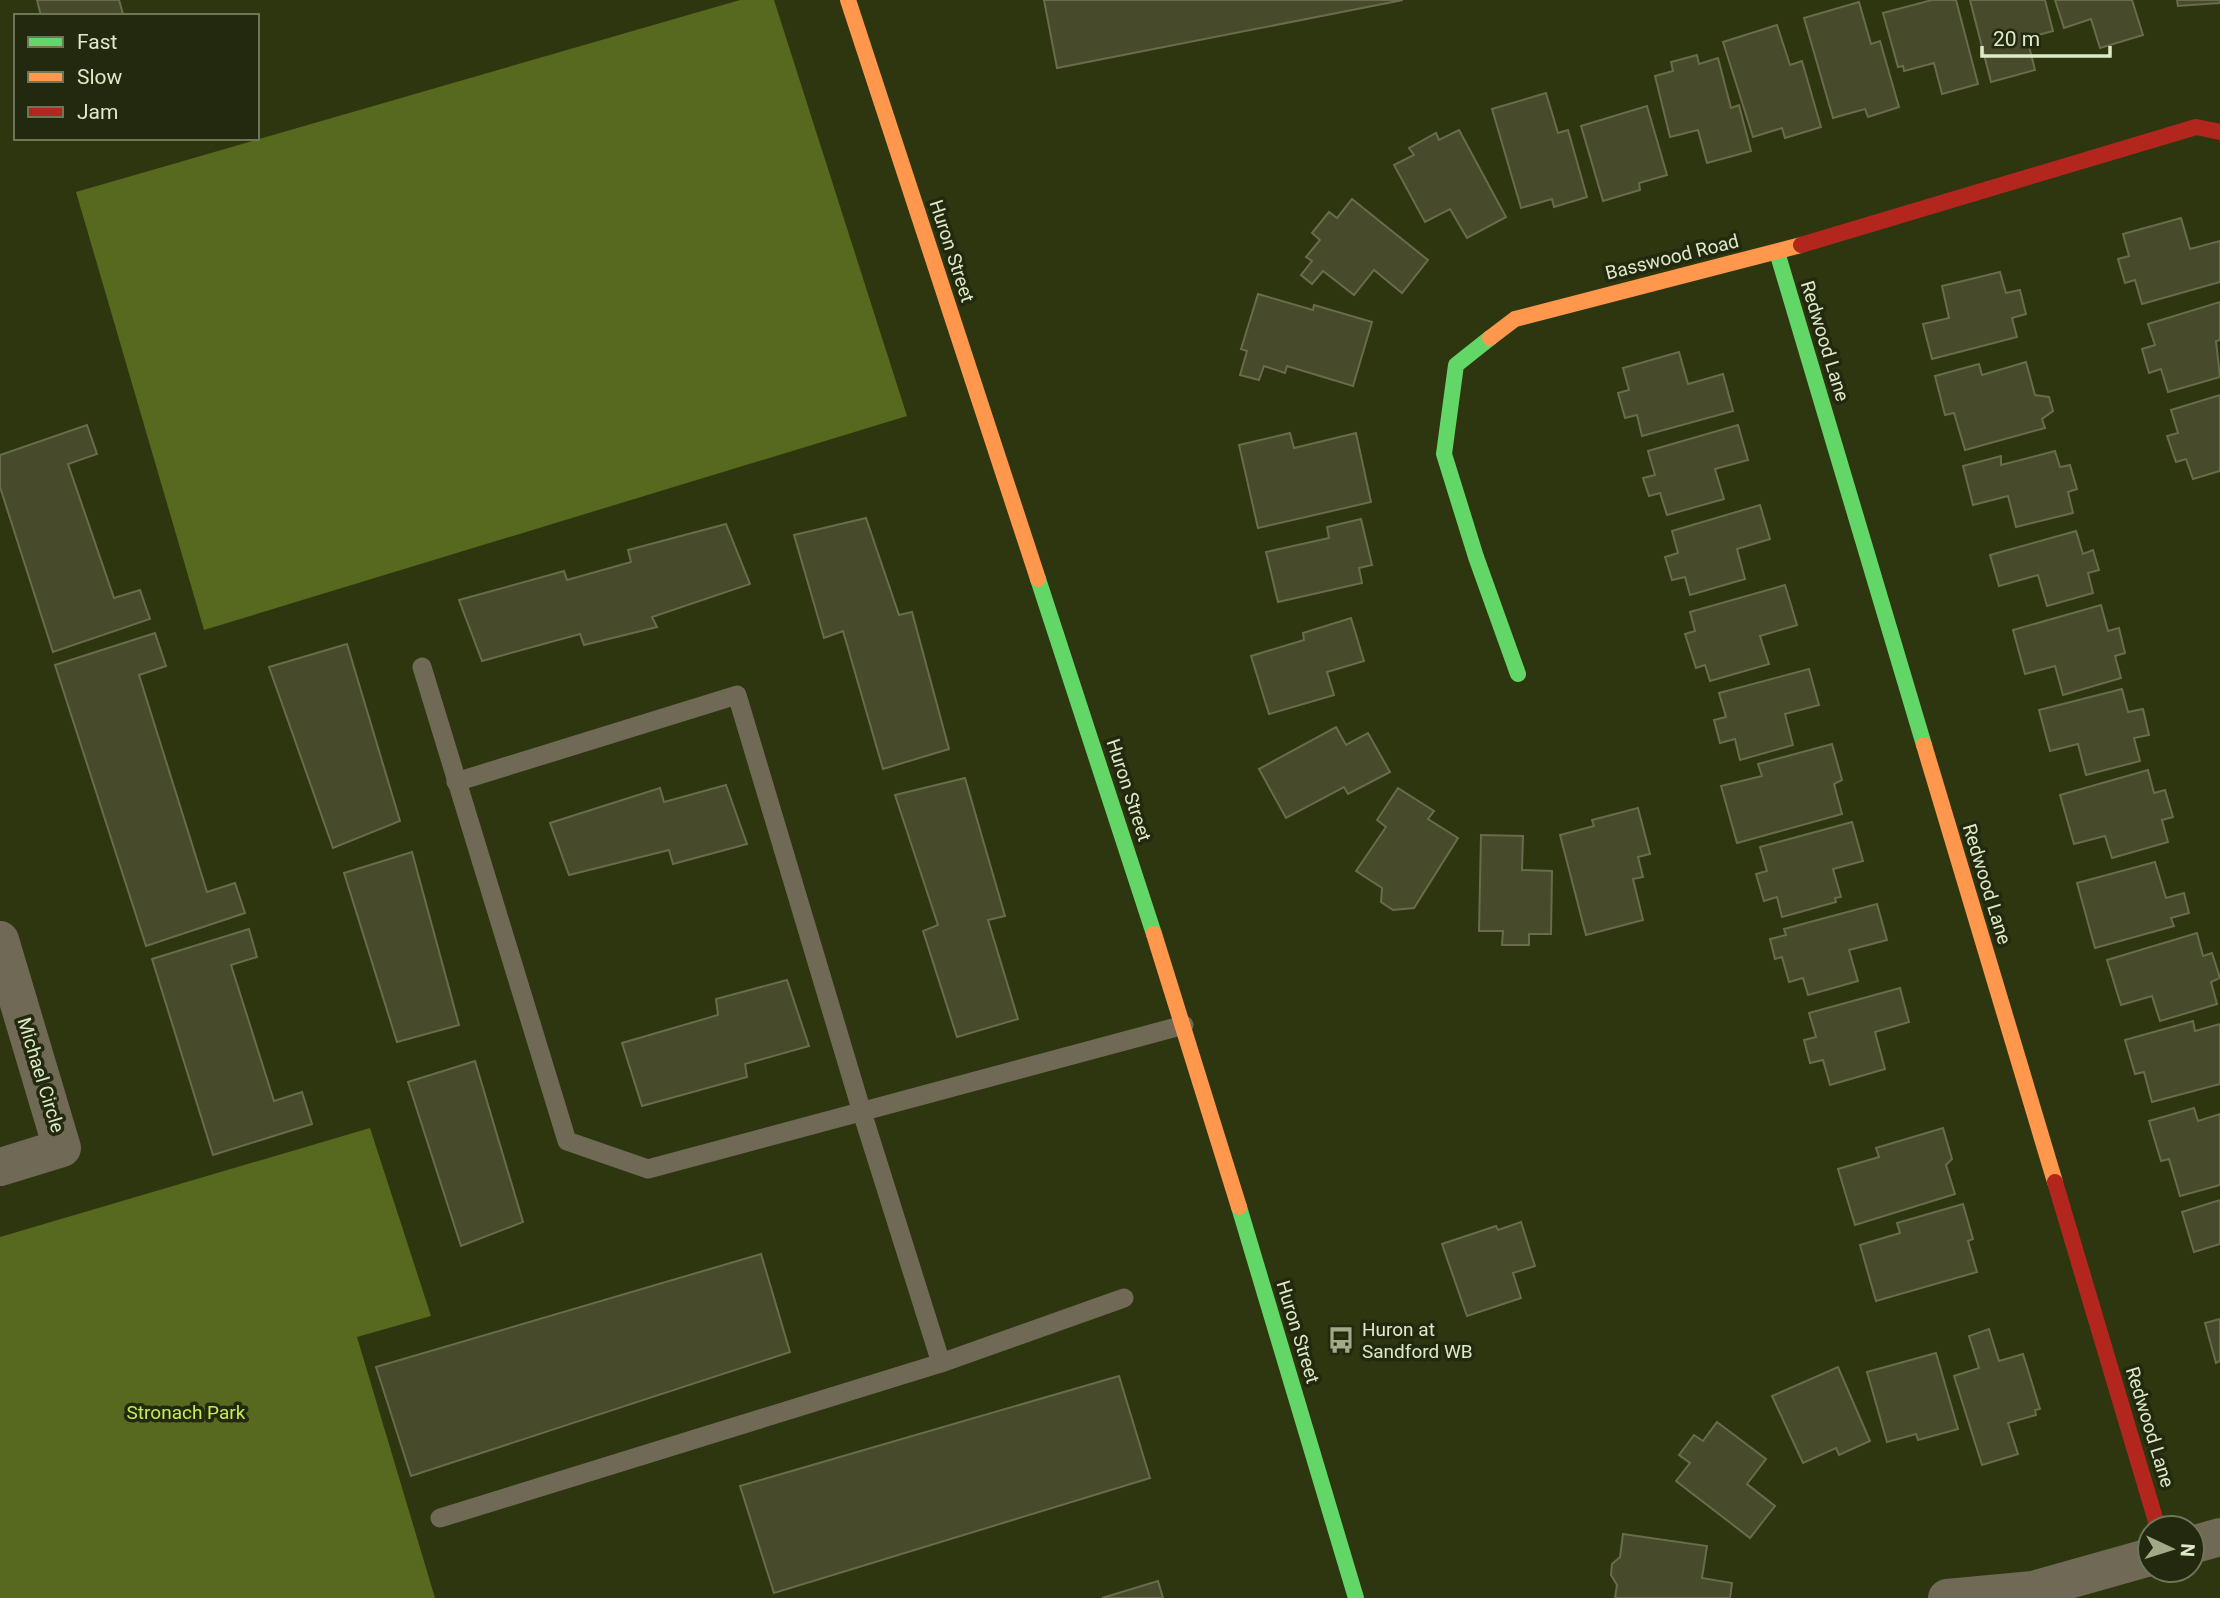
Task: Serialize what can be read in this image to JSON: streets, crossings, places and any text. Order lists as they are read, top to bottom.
{
  "streets": {
    "street": [
      "Huron Street",
      "Basswood Road",
      "Redwood Lane",
      "Michael Circle"
    ]
  },
  "crossings": [
    ["Basswood Road", "Redwood Lane"]
  ],
  "parks": ["Stronach Park"],
  "places": {
    "bus stop": ["Huron at Sandford WB"]
  },
  "legend": ["Fast", "Slow", "Jam"],
  "scale_bar": "20 m",
  "north": "right"
}
